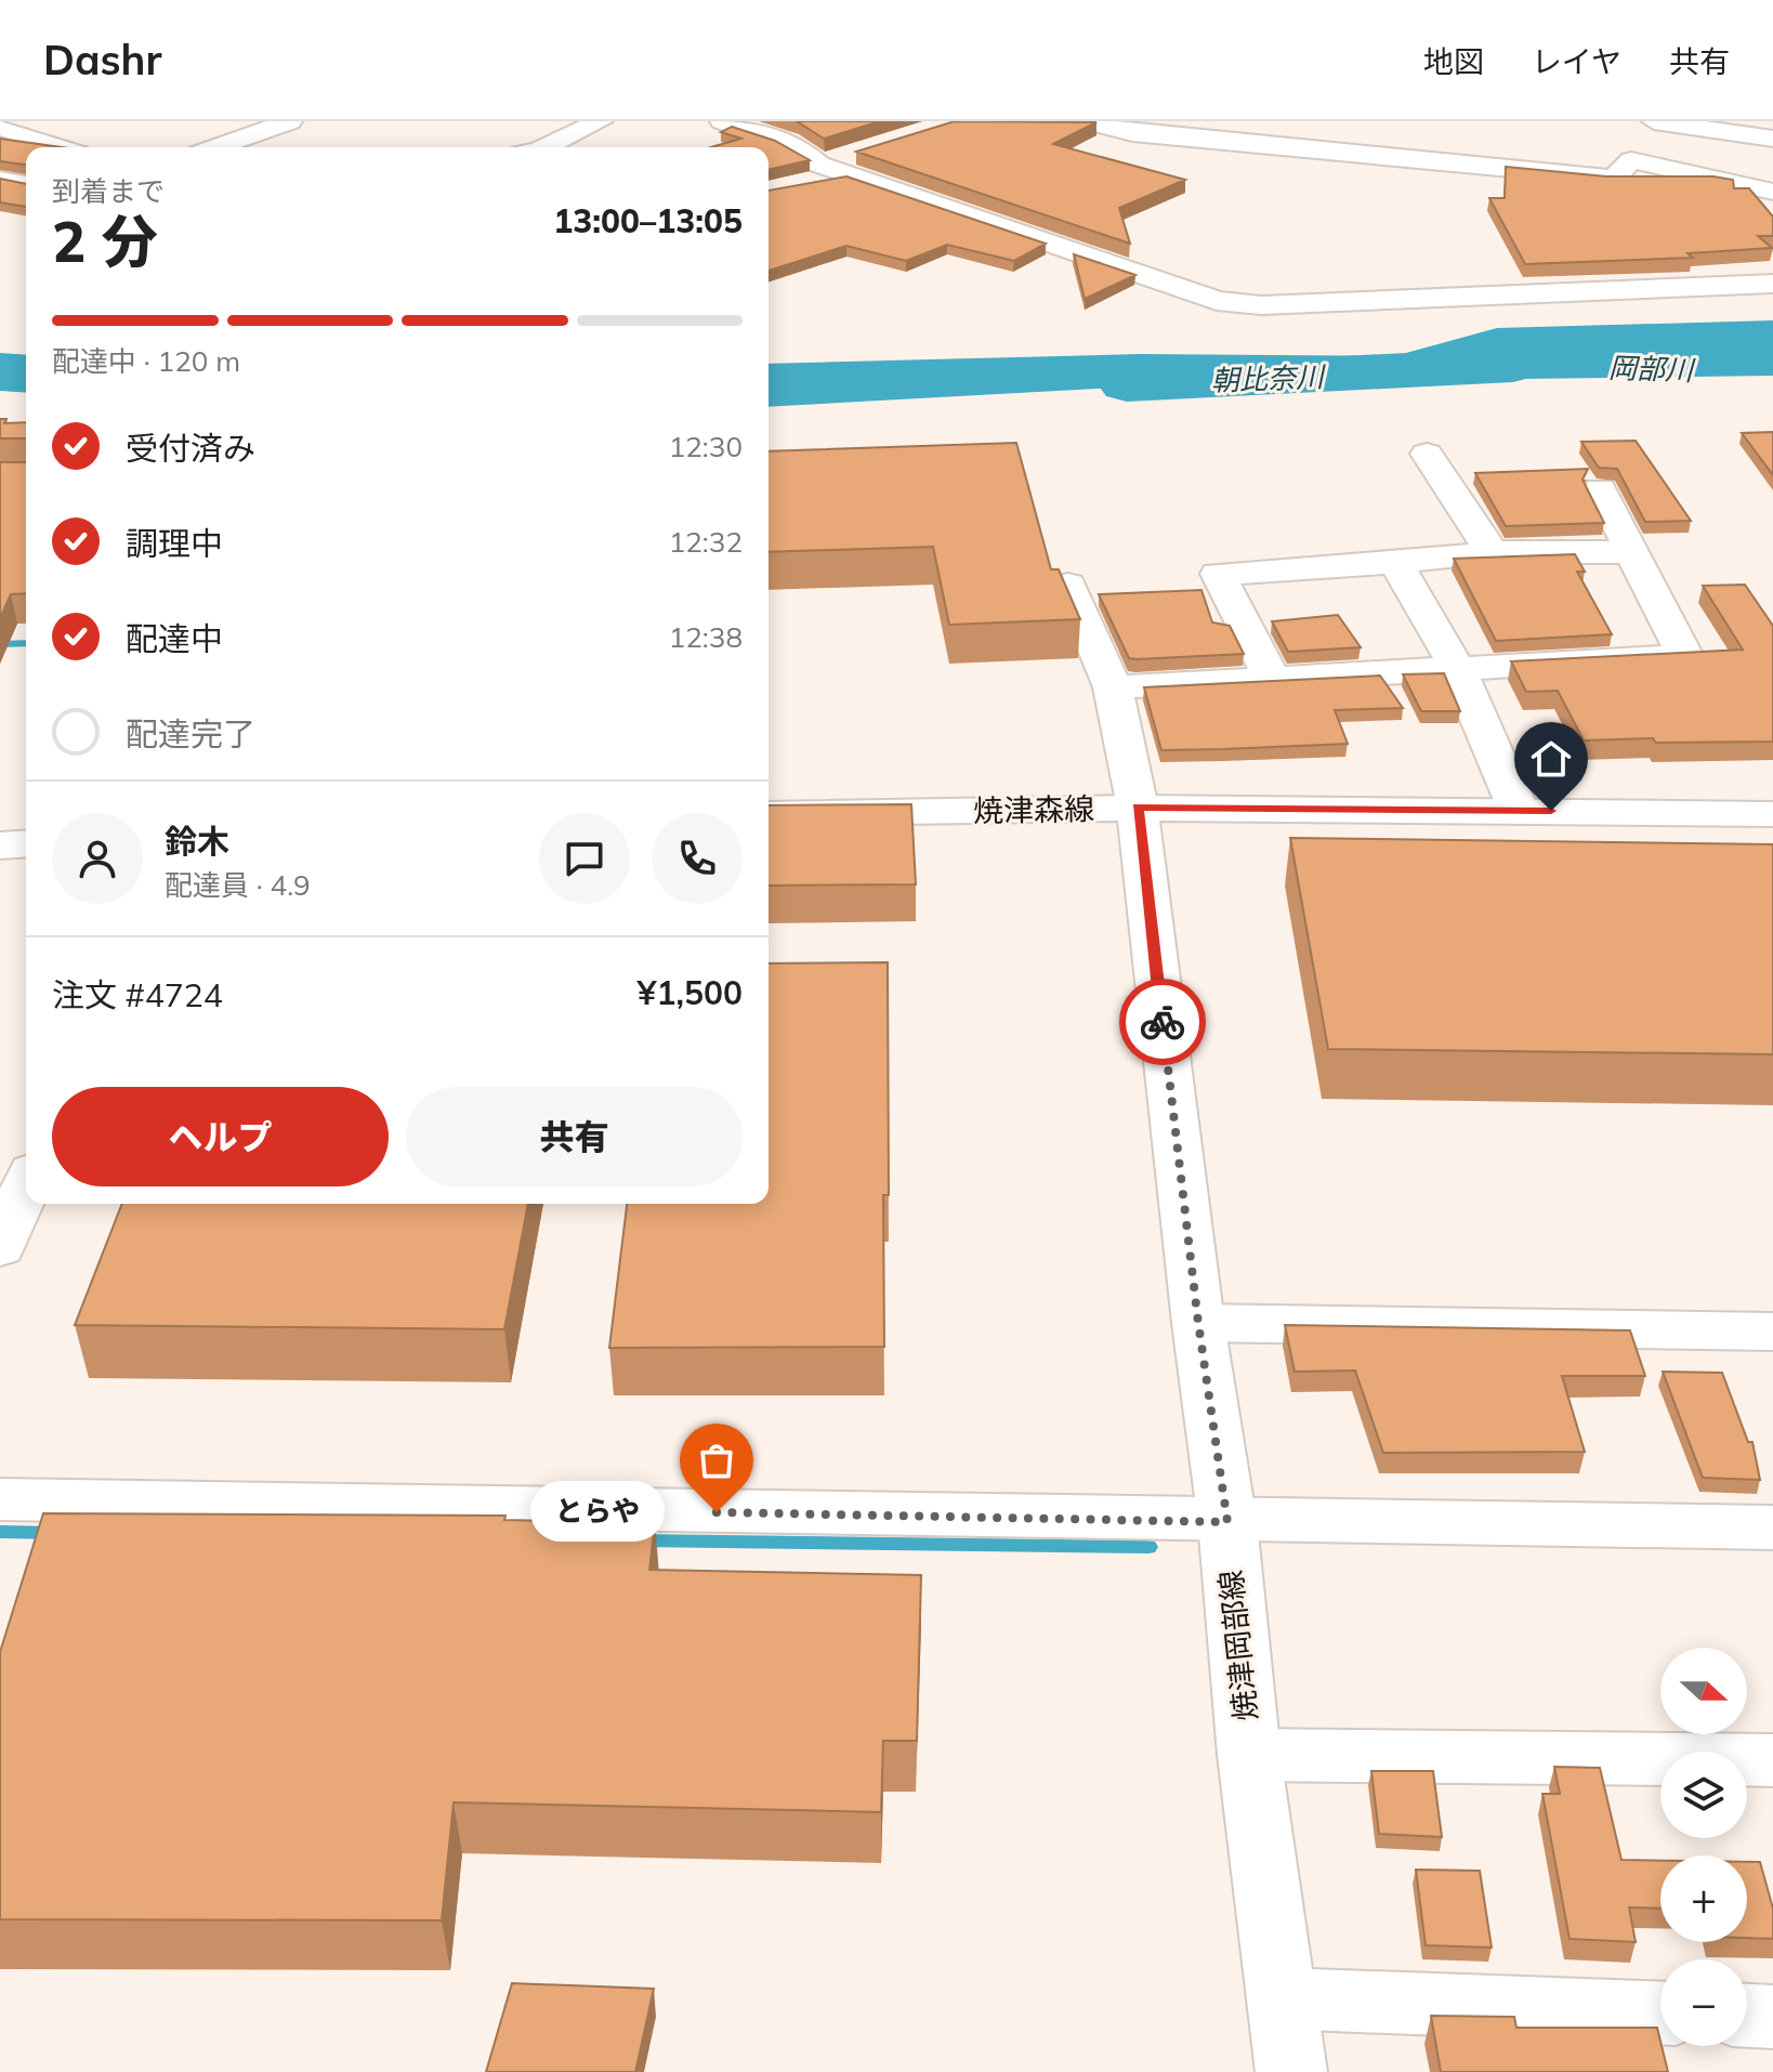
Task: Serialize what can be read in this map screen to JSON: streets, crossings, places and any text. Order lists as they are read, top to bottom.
{
  "streets": {
    "street": ["焼津森線", "焼津岡部線"]
  },
  "crossings": [
    ["焼津森線", "焼津岡部線"]
  ],
  "water": ["岡部川", "朝比奈川"],
  "places": ["とらや"],
  "north": "right",
  "page": {
    "header": "Dashr",
    "nav": ["地図", "レイヤ", "共有"],
    "heading": ["2 分", "到着まで", "13:00–13:05"],
    "panel": [
      "鈴木",
      "配達員 · 4.9",
      "注文 #4724",
      "¥1,500"
    ],
    "bar": "配達中 · 120 m",
    "list": [
      ["受付済み", "12:30"],
      ["調理中", "12:32"],
      ["配達中", "12:38"],
      "配達完了"
    ],
    "buttons": ["ヘルプ", "共有"],
    "bubble": "とらや",
    "map_buttons": ["+", "−"]
  }
}
